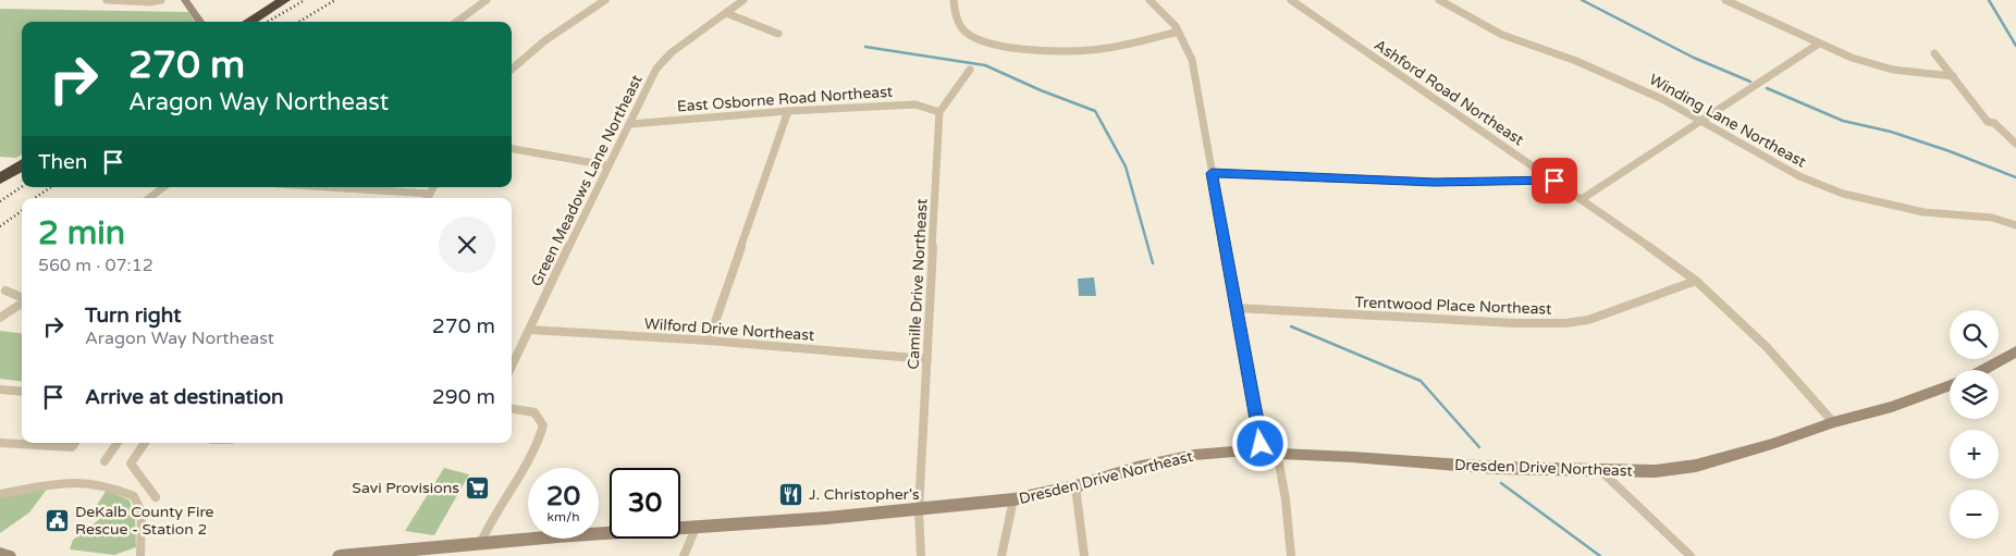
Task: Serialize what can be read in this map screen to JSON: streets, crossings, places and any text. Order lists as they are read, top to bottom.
{
  "streets": {
    "street": [
      "Ashford Road Northeast",
      "East Osborne Road Northeast",
      "Winding Lane Northeast",
      "Green Meadows Lane Northeast",
      "Camille Drive Northeast",
      "Trentwood Place Northeast",
      "Wilford Drive Northeast",
      "Dresden Drive Northeast"
    ]
  },
  "crossings": [
    ["Ashford Road Northeast", "Trentwood Place Northeast"],
    ["Ashford Road Northeast", "Dresden Drive Northeast"],
    ["East Osborne Road Northeast", "Green Meadows Lane Northeast"],
    ["East Osborne Road Northeast", "Camille Drive Northeast"],
    ["Green Meadows Lane Northeast", "Wilford Drive Northeast"],
    ["Camille Drive Northeast", "Wilford Drive Northeast"],
    ["Camille Drive Northeast", "Dresden Drive Northeast"]
  ],
  "places": {
    "supermarket": ["Savi Provisions"],
    "restaurant": ["J. Christopher's"],
    "public building": ["DeKalb County Fire Rescue - Station 2"]
  },
  "page": {
    "turn": ["270 m", "Aragon Way Northeast"],
    "then": "Then",
    "heading": ["2 min", "560 m · 07:12"],
    "list": [
      {
        "name": "Turn right",
        "note": "Aragon Way Northeast",
        "value": "270 m"
      },
      {
        "name": "Arrive at destination",
        "value": "290 m"
      }
    ],
    "map_buttons": ["+", "−"],
    "speed": "20 km/h",
    "limit": "30"
  }
}
